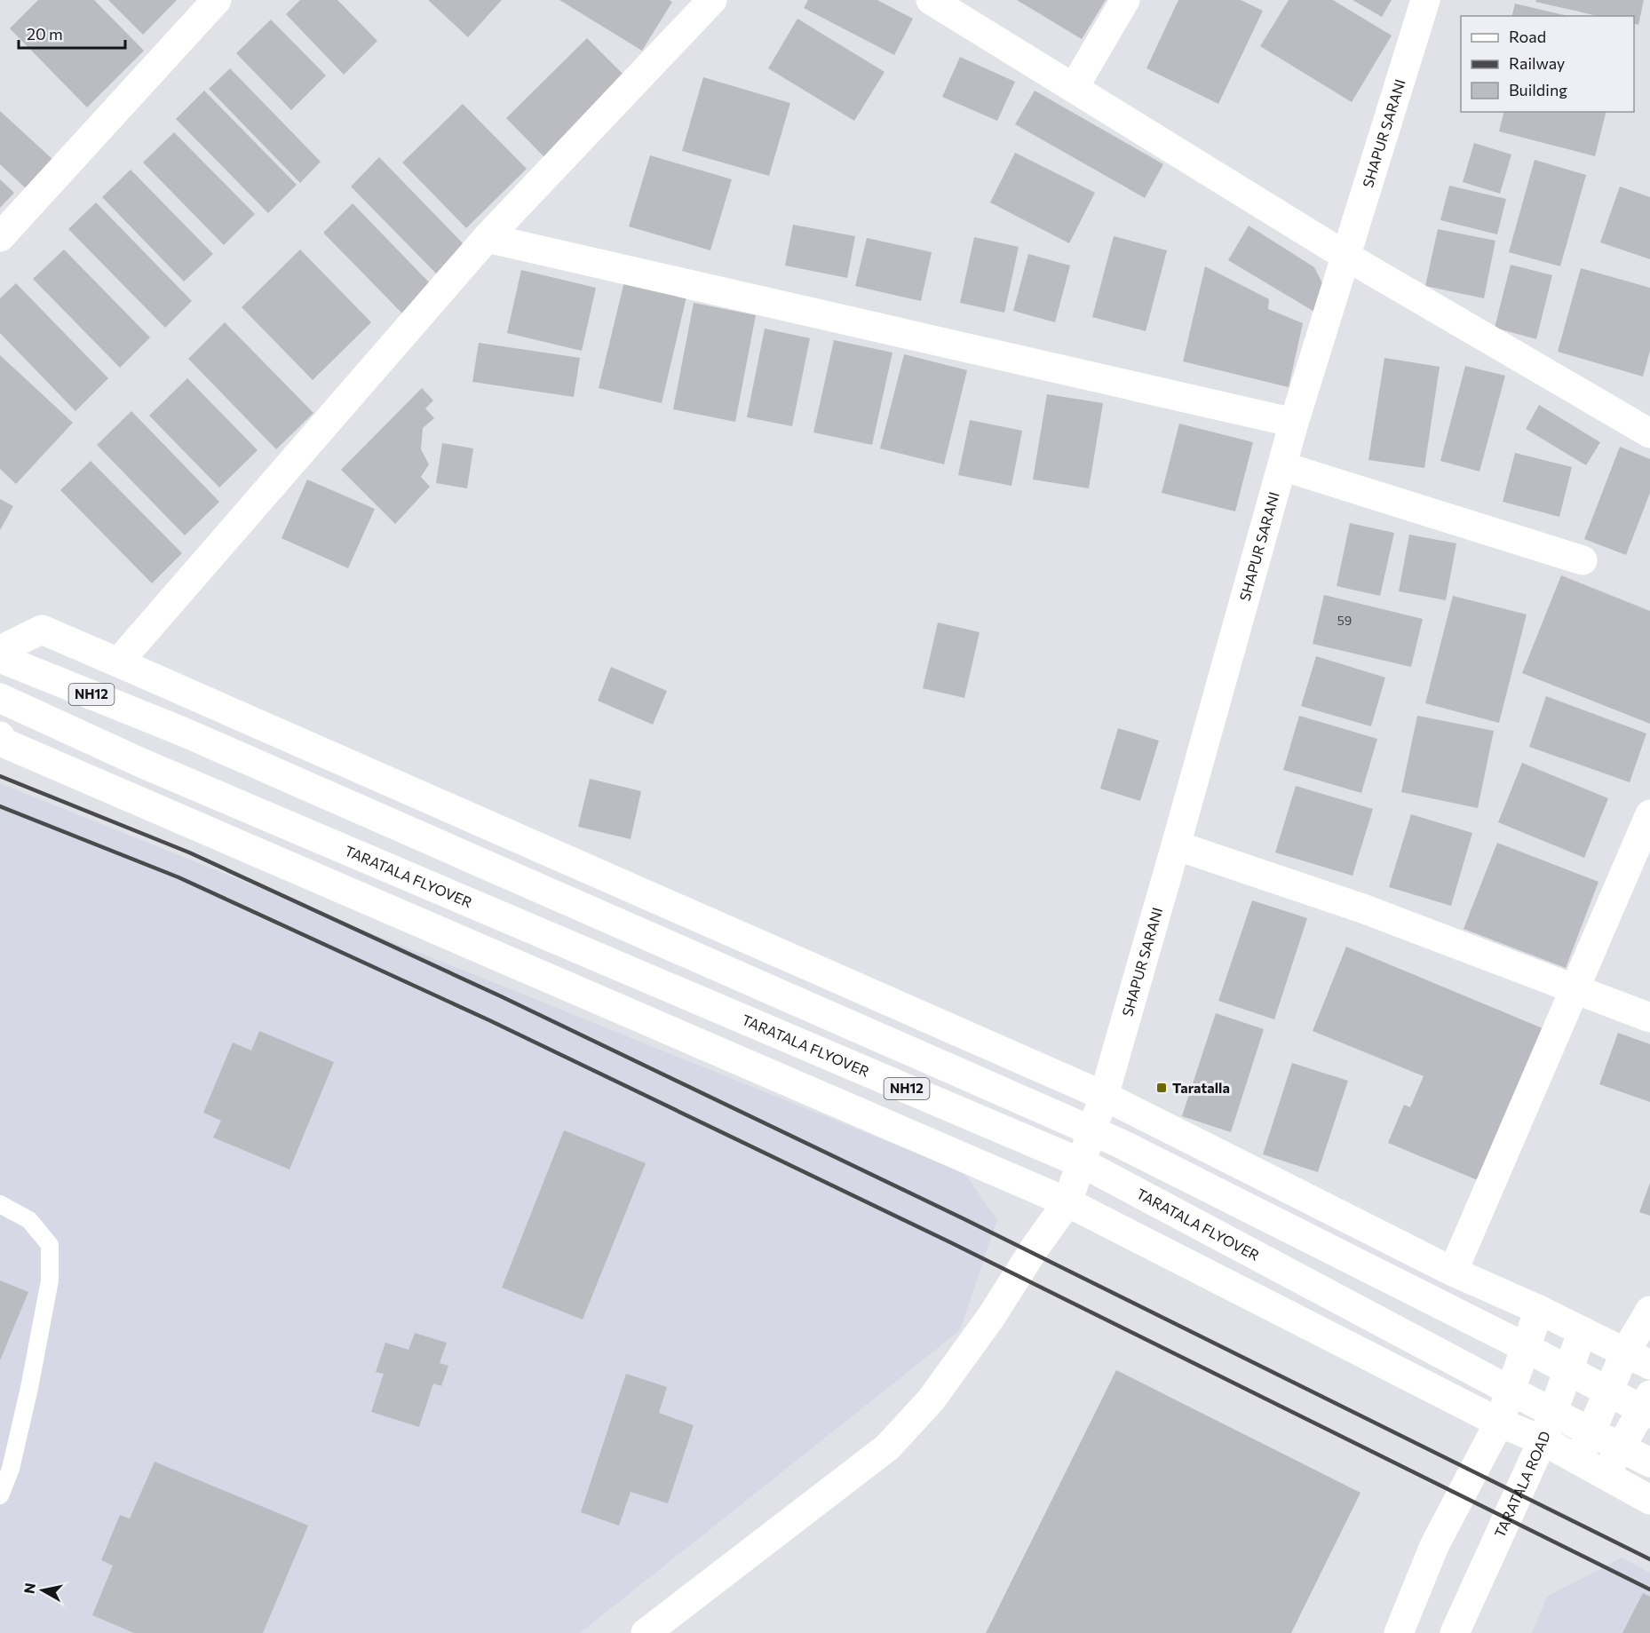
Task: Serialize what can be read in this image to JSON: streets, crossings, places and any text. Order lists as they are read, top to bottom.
{
  "streets": {
    "main road": [
      "SHAPUR SARANI",
      "NH12",
      "TARATALA FLYOVER",
      "TARATALA ROAD"
    ]
  },
  "places": {
    "transit": ["Taratalla"]
  },
  "house_numbers": ["59"],
  "legend": ["Road", "Railway", "Building"],
  "scale_bar": "20 m",
  "north": "left"
}
